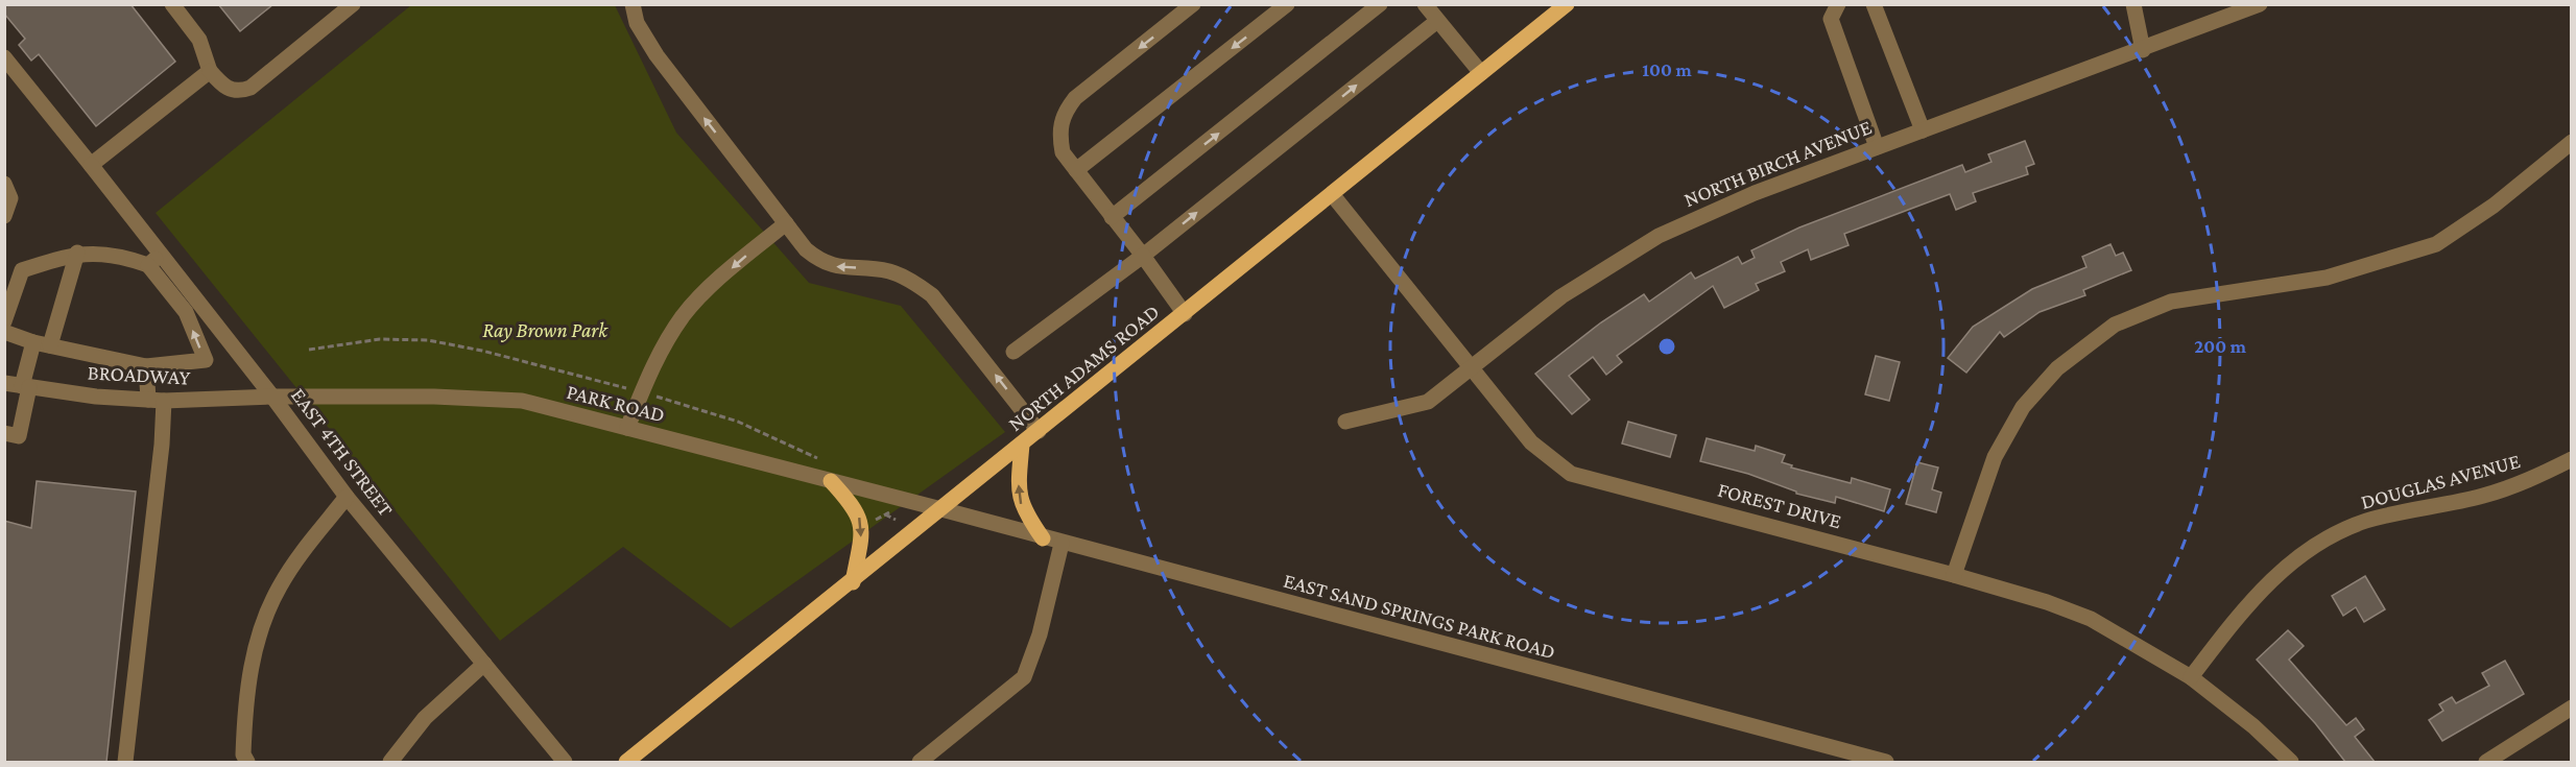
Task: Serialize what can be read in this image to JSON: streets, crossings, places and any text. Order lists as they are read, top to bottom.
{
  "streets": {
    "main road": ["NORTH ADAMS ROAD"],
    "street": [
      "NORTH BIRCH AVENUE",
      "BROADWAY",
      "PARK ROAD",
      "EAST 4TH STREET",
      "DOUGLAS AVENUE",
      "FOREST DRIVE",
      "EAST SAND SPRINGS PARK ROAD"
    ]
  },
  "crossings": [
    ["NORTH BIRCH AVENUE", "FOREST DRIVE"],
    ["NORTH ADAMS ROAD", "PARK ROAD"],
    ["NORTH ADAMS ROAD", "FOREST DRIVE"],
    ["NORTH ADAMS ROAD", "EAST SAND SPRINGS PARK ROAD"],
    ["BROADWAY", "PARK ROAD"],
    ["BROADWAY", "EAST 4TH STREET"],
    ["PARK ROAD", "EAST 4TH STREET"],
    ["PARK ROAD", "EAST SAND SPRINGS PARK ROAD"],
    ["DOUGLAS AVENUE", "FOREST DRIVE"]
  ],
  "parks": ["Ray Brown Park"],
  "rings": ["100 m", "200 m"]
}
